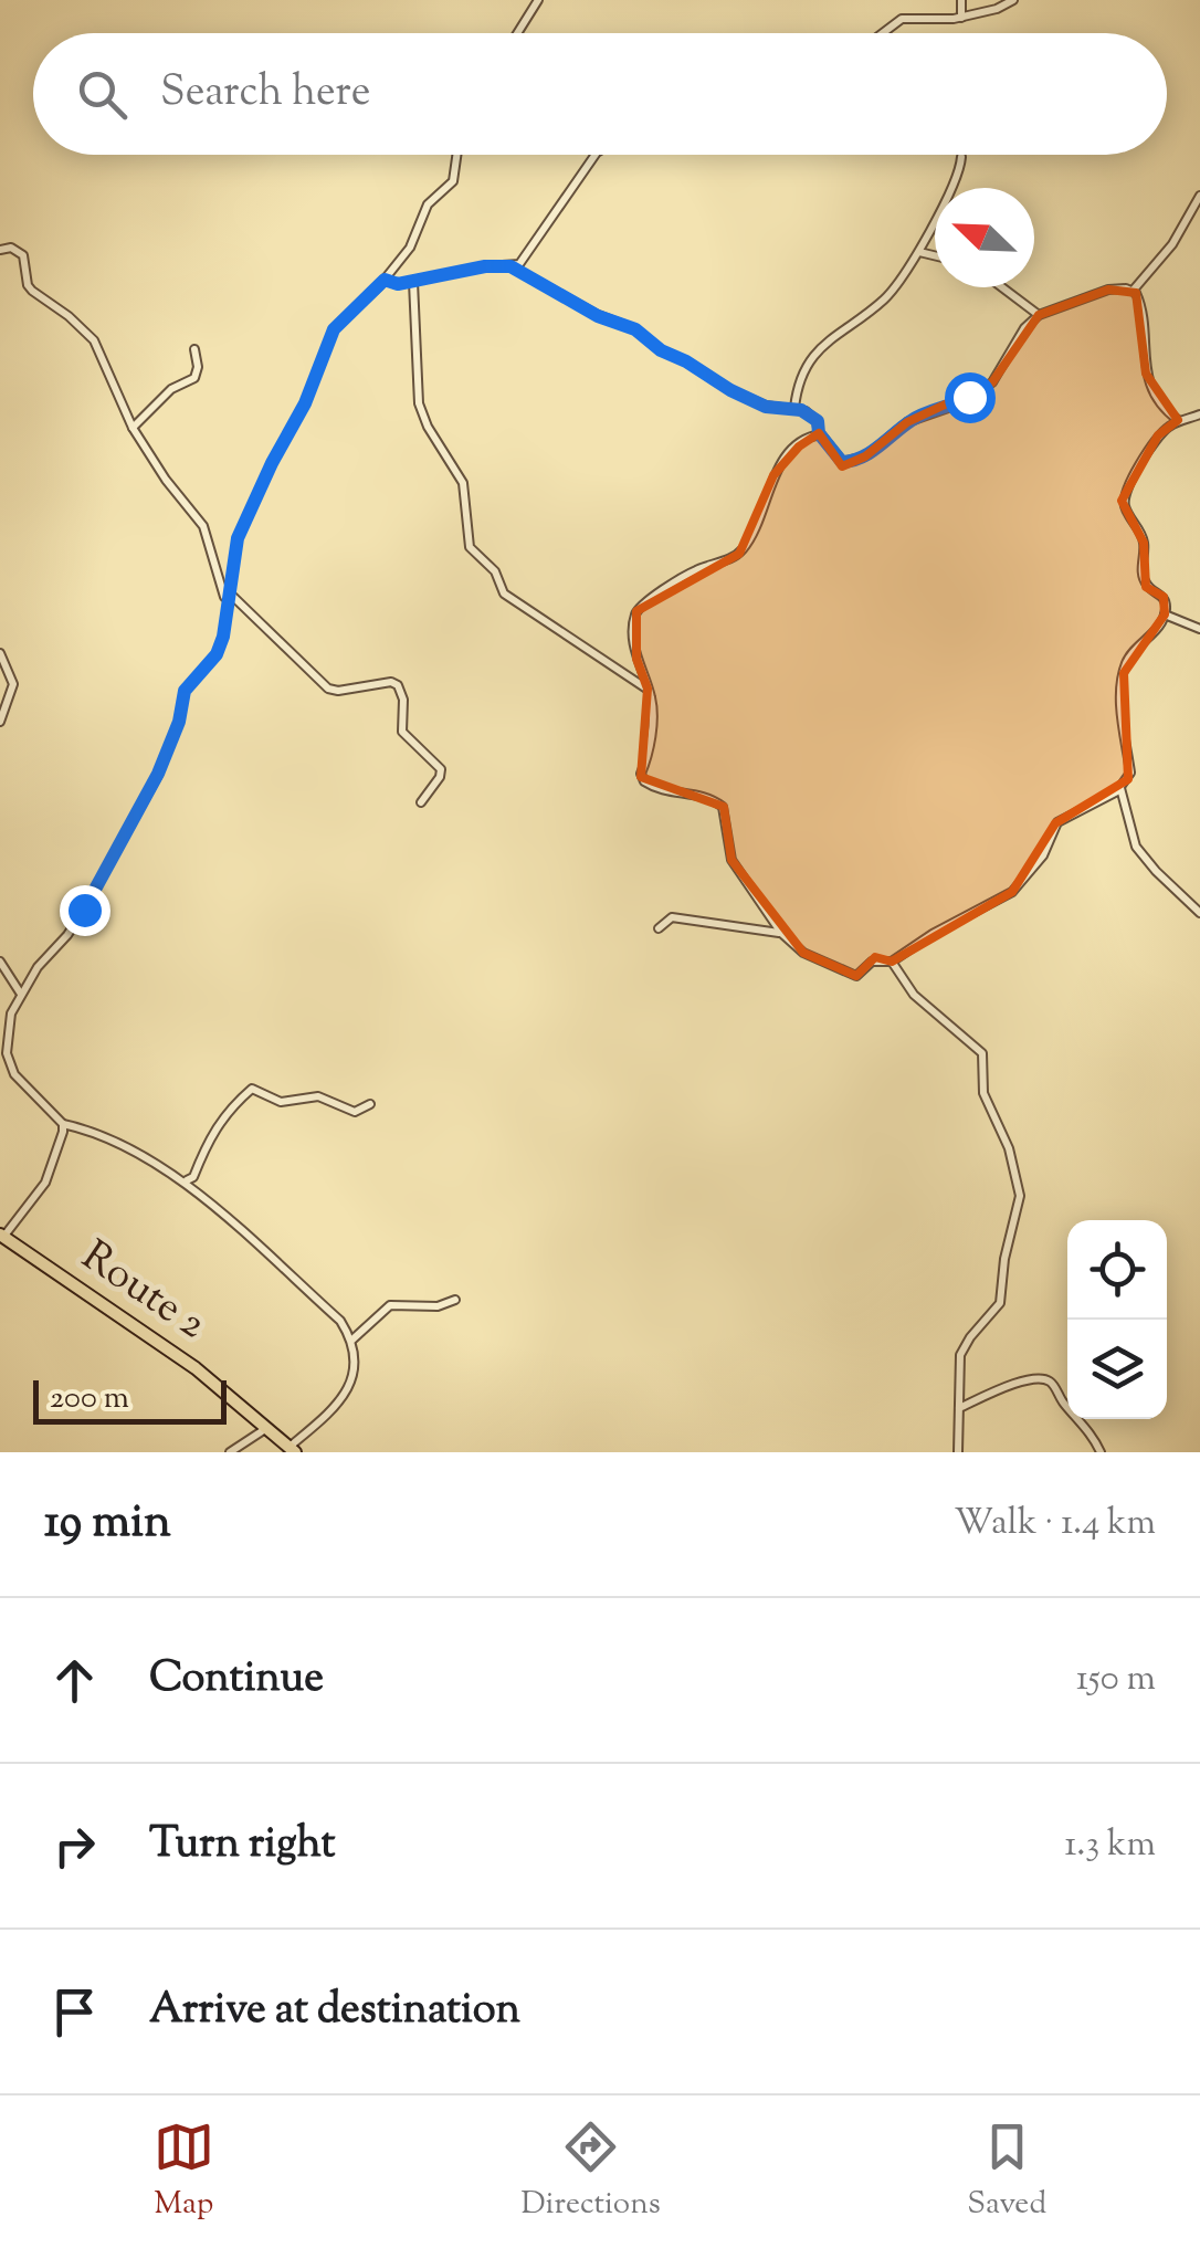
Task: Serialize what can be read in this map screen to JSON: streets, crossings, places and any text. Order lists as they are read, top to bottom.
{
  "streets": {
    "highway": ["Route 2"]
  },
  "scale_bar": "200 m",
  "north": "top left",
  "page": {
    "search": "Search here",
    "scale": "200 m",
    "heading": ["19 min", "Walk · 1.4 km"],
    "list": [
      ["Continue", "150 m"],
      ["Turn right", "1.3 km"],
      "Arrive at destination"
    ],
    "nav": ["Map", "Directions", "Saved"]
  }
}
